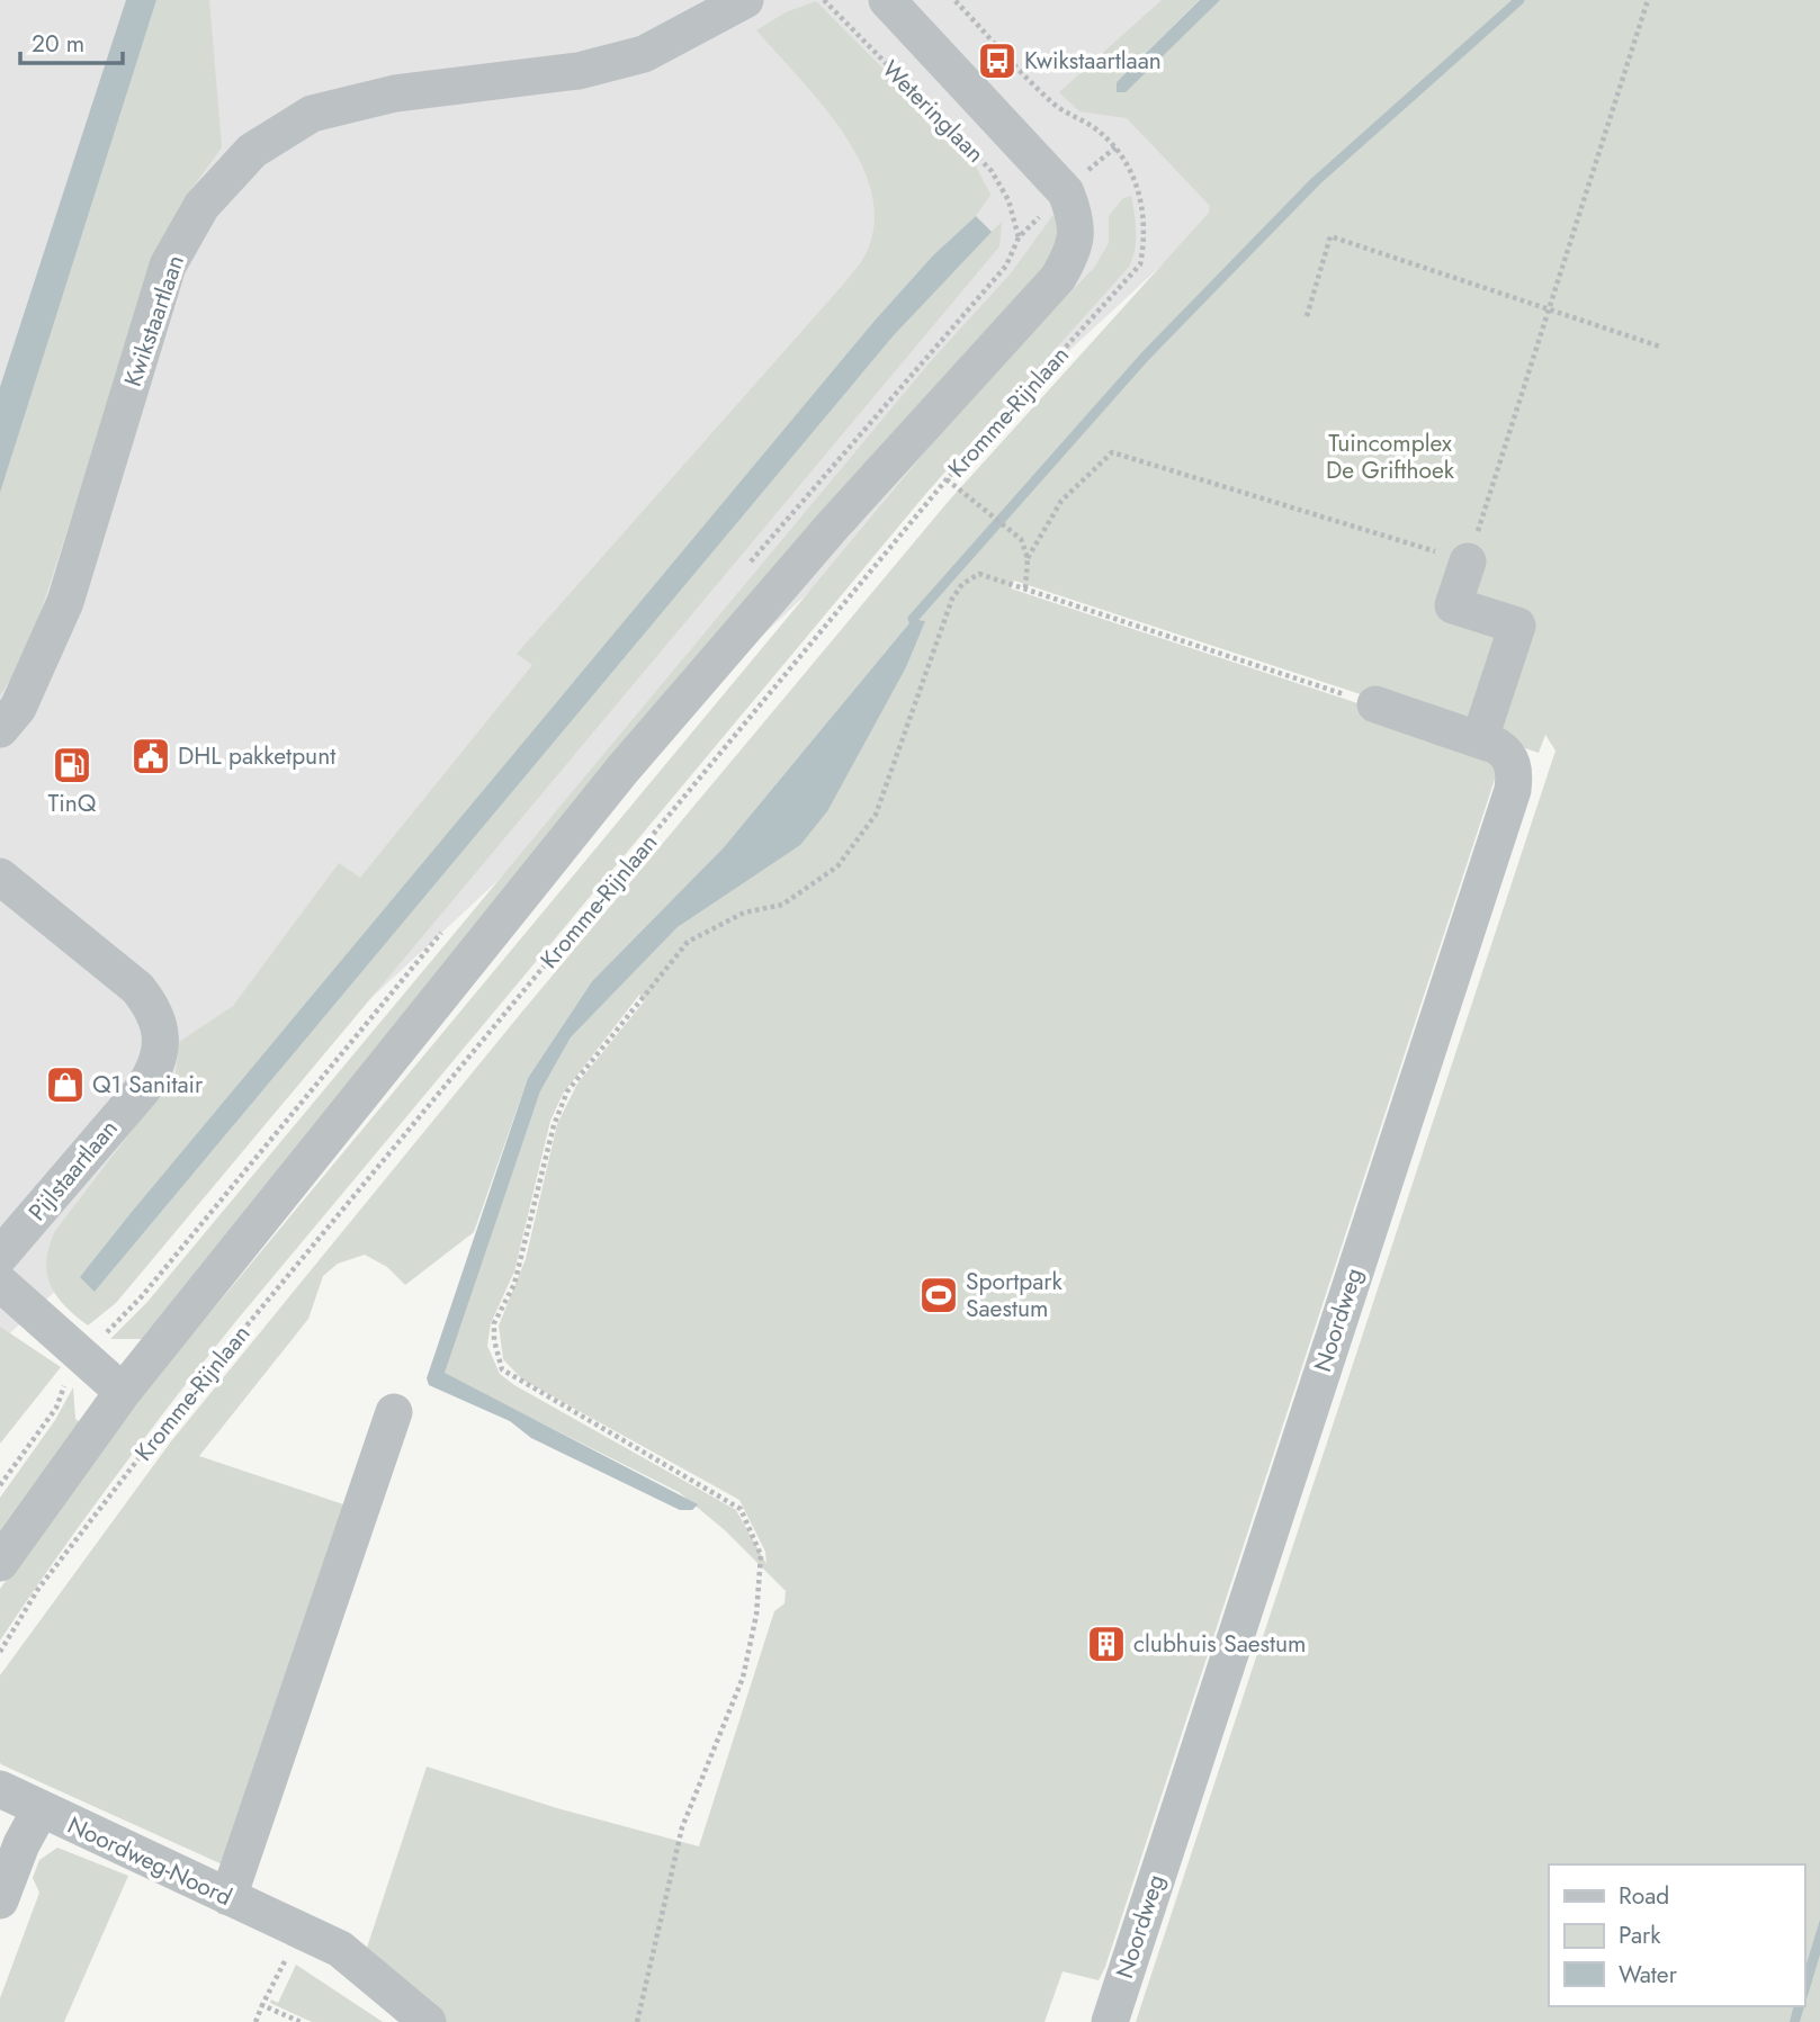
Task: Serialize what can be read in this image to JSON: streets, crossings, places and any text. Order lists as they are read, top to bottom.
{
  "streets": {
    "street": [
      "Weteringlaan",
      "Kwikstaartlaan",
      "Pijlstaartlaan",
      "Noordweg",
      "Noordweg-Noord"
    ],
    "path": ["Kromme-Rijnlaan"]
  },
  "parks": ["Tuincomplex De Grifthoek"],
  "places": {
    "bus stop": ["Kwikstaartlaan"],
    "public building": ["DHL pakketpunt"],
    "fuel station": ["TinQ"],
    "shop": ["Q1 Sanitair"],
    "sports": ["Sportpark Saestum"],
    "building": ["clubhuis Saestum"]
  },
  "legend": ["Road", "Park", "Water"],
  "scale_bar": "20 m"
}
